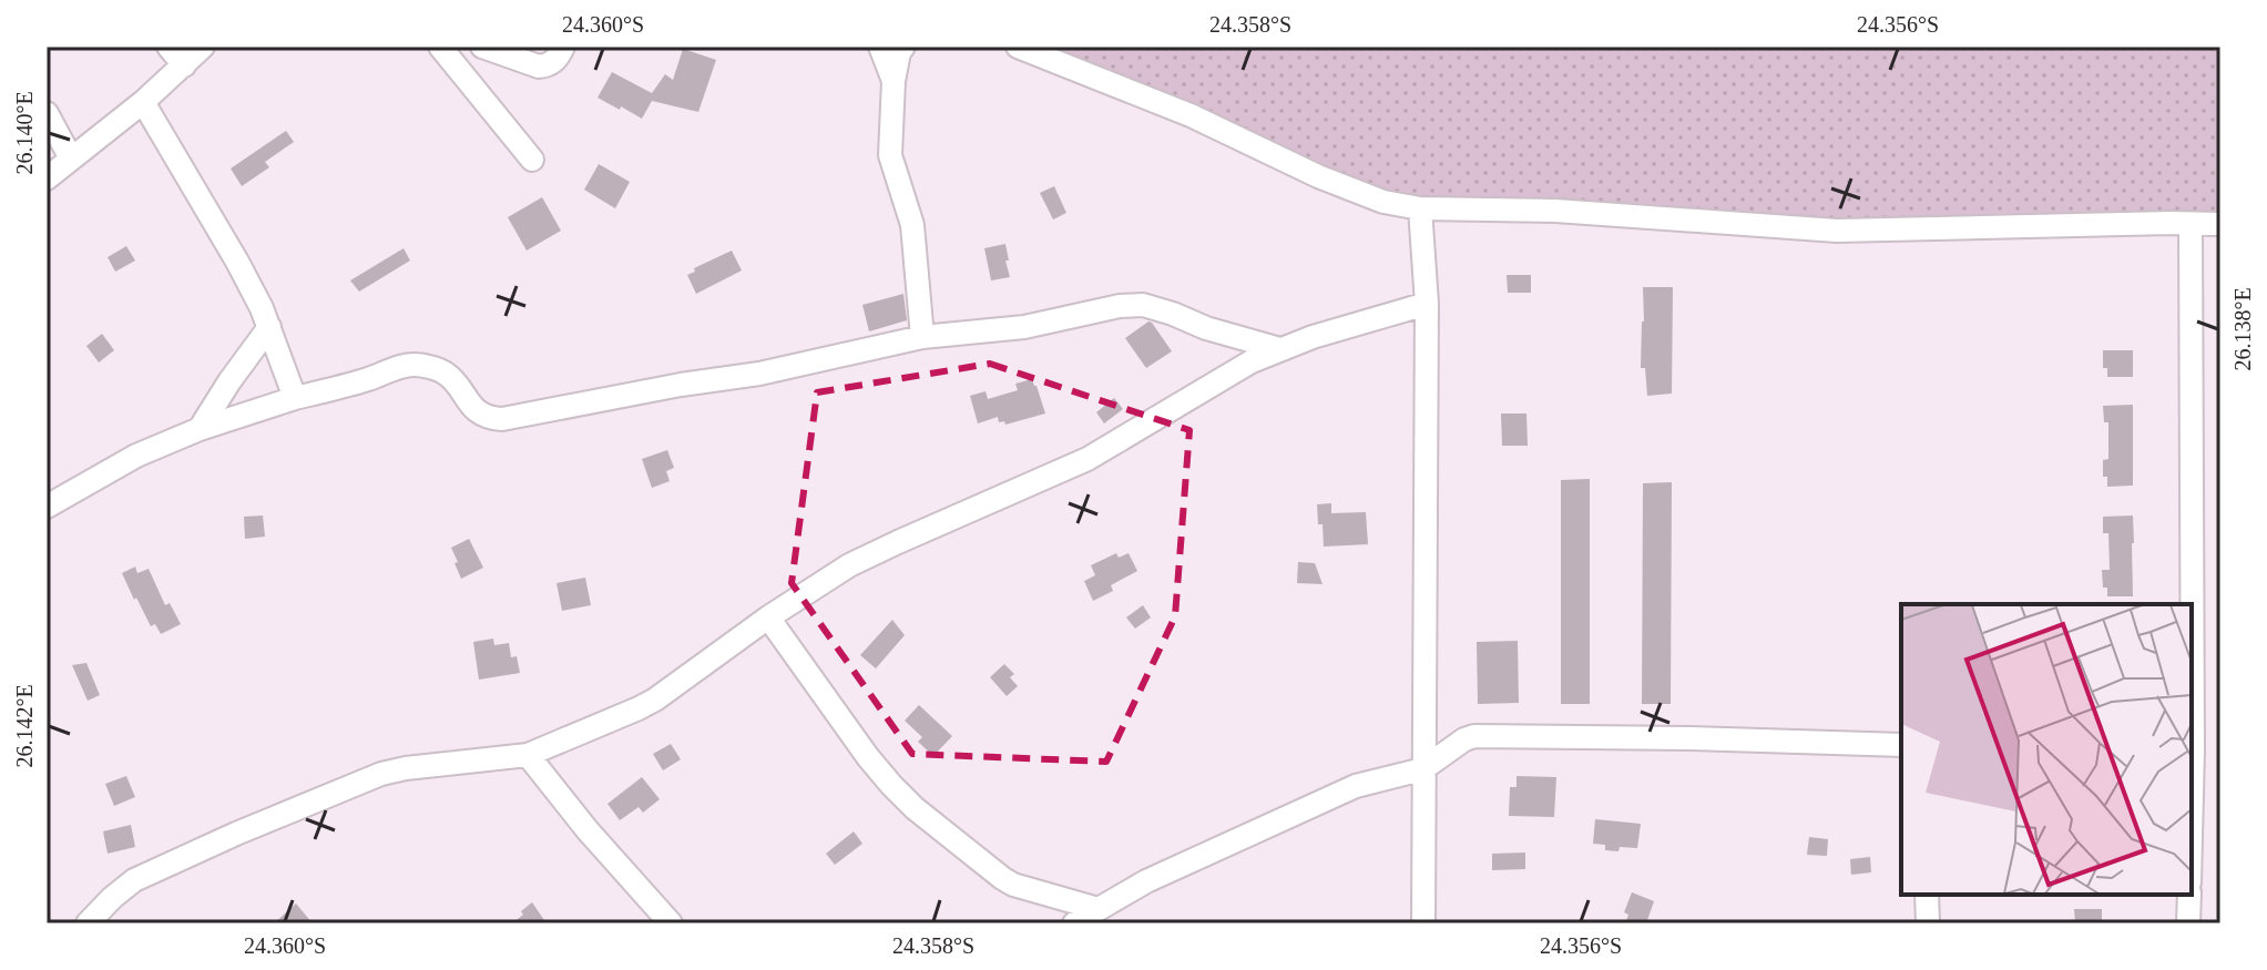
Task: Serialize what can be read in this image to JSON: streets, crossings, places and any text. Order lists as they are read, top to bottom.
{
  "coordinates": [
    "24.360°S",
    "24.358°S",
    "24.356°S",
    "26.140°E",
    "26.138°E",
    "26.142°E"
  ]
}
